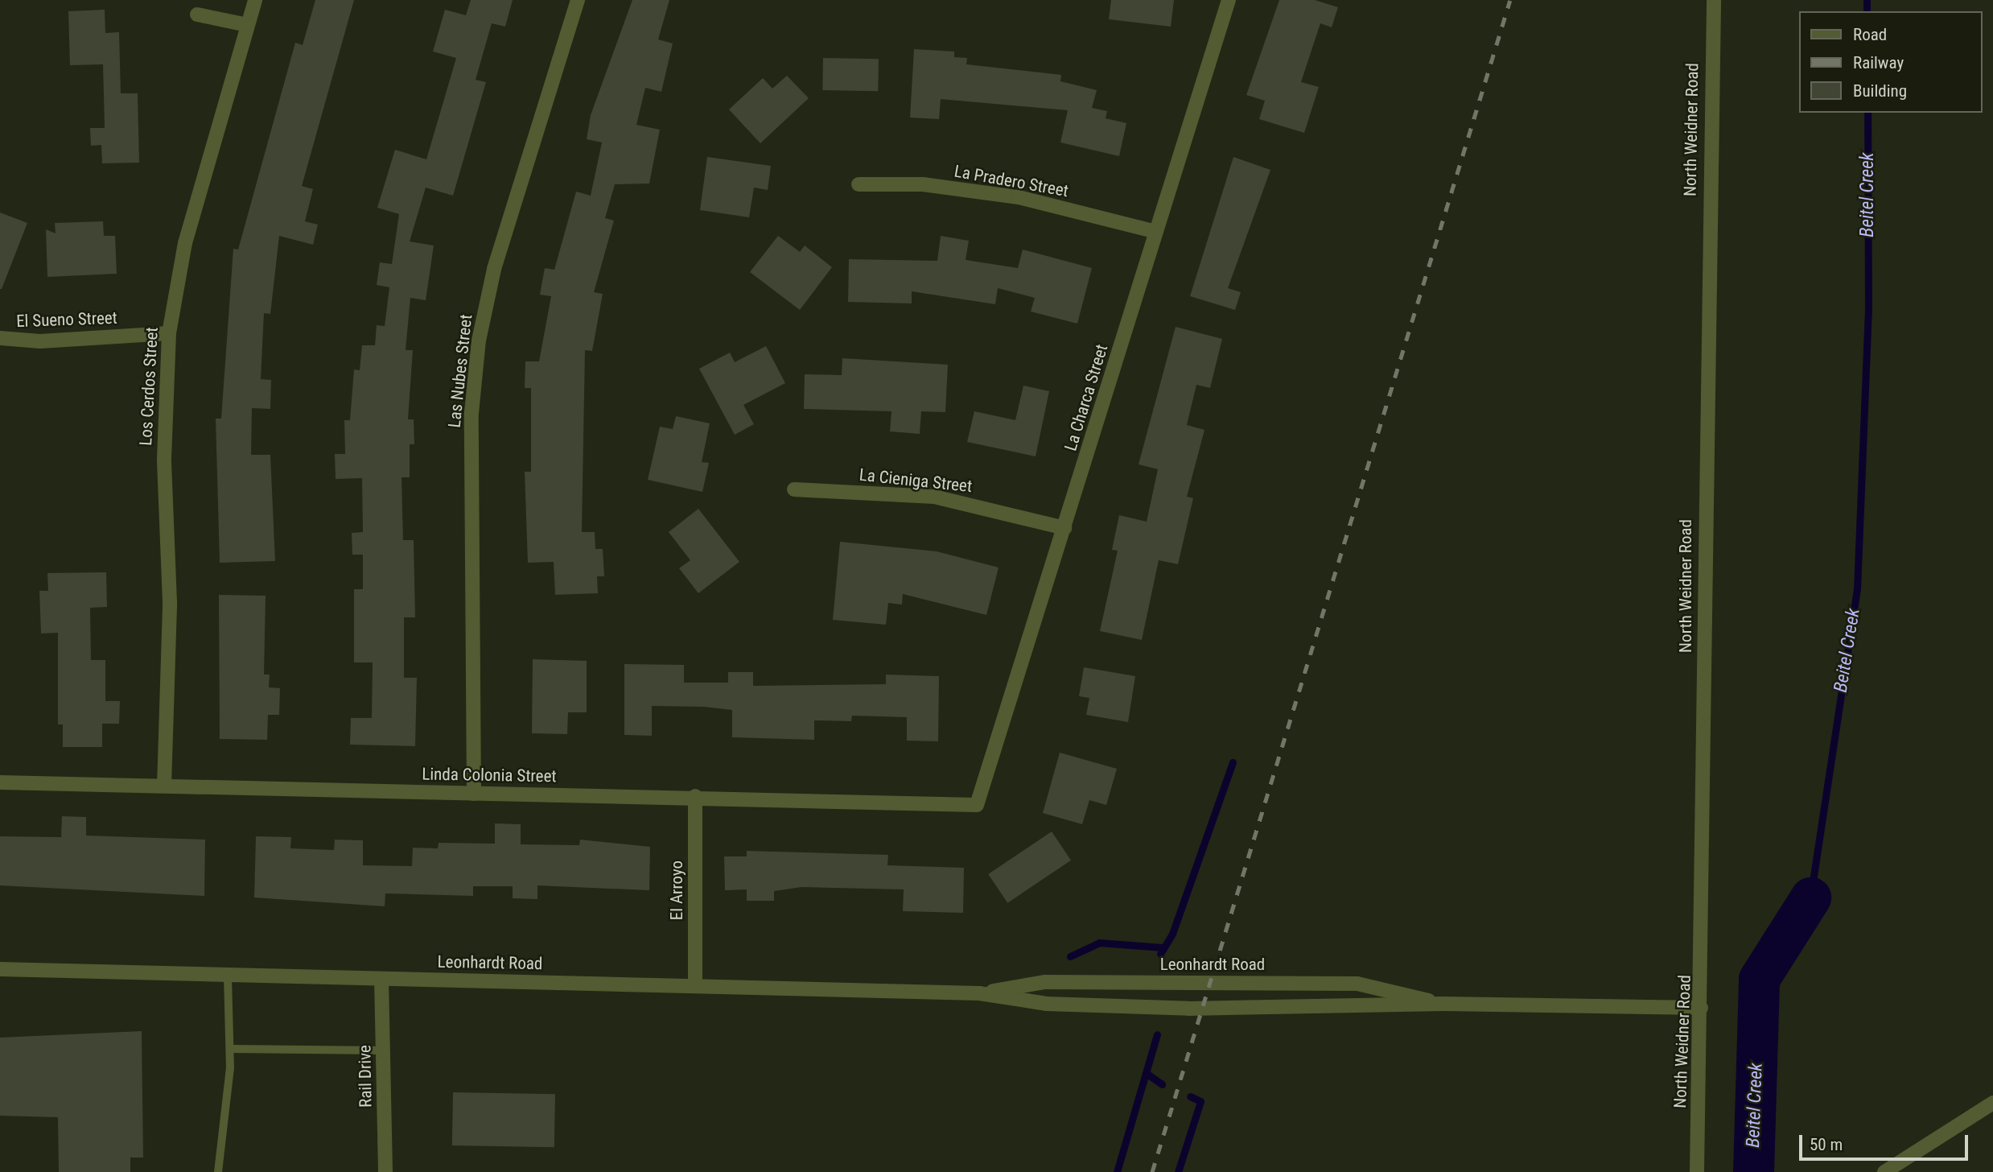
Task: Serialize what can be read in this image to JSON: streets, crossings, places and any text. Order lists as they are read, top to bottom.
{
  "streets": {
    "street": [
      "North Weidner Road",
      "La Pradero Street",
      "El Sueno Street",
      "Las Nubes Street",
      "Los Cerdos Street",
      "La Charca Street",
      "La Cieniga Street",
      "Linda Colonia Street",
      "El Arroyo",
      "Leonhardt Road",
      "Rail Drive"
    ]
  },
  "crossings": [
    ["North Weidner Road", "Leonhardt Road"],
    ["La Pradero Street", "La Charca Street"],
    ["El Sueno Street", "Los Cerdos Street"],
    ["Las Nubes Street", "Linda Colonia Street"],
    ["Los Cerdos Street", "Linda Colonia Street"],
    ["La Charca Street", "La Cieniga Street"],
    ["La Charca Street", "Linda Colonia Street"],
    ["Linda Colonia Street", "El Arroyo"],
    ["El Arroyo", "Leonhardt Road"],
    ["Leonhardt Road", "Rail Drive"]
  ],
  "water": ["Beitel Creek"],
  "legend": ["Road", "Railway", "Building"],
  "scale_bar": "50 m"
}
